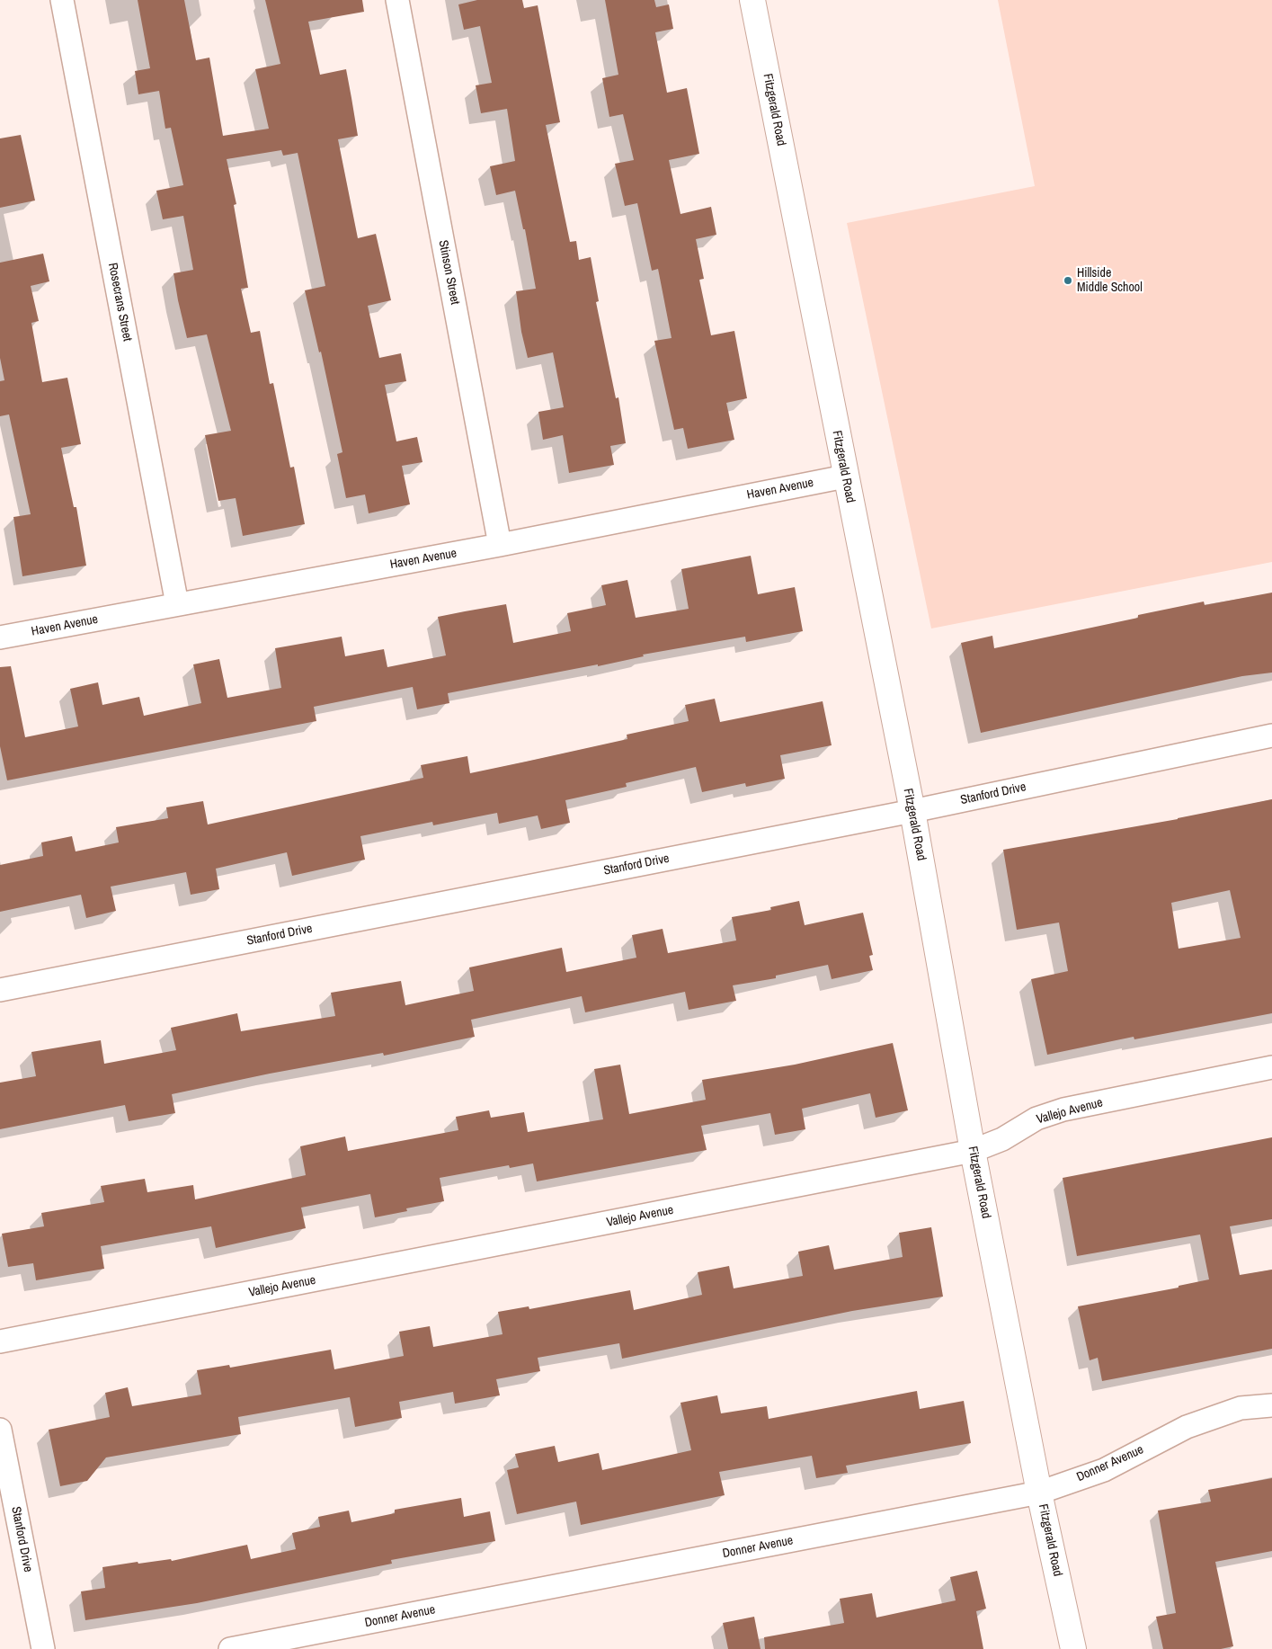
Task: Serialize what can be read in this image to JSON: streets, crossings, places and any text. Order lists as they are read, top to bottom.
{
  "streets": {
    "main road": ["Fitzgerald Road"],
    "street": [
      "Stinson Street",
      "Rosecrans Street",
      "Haven Avenue",
      "Stanford Drive",
      "Vallejo Avenue",
      "Donner Avenue"
    ]
  },
  "crossings": [
    ["Fitzgerald Road", "Haven Avenue"],
    ["Fitzgerald Road", "Stanford Drive"],
    ["Fitzgerald Road", "Vallejo Avenue"],
    ["Fitzgerald Road", "Donner Avenue"],
    ["Stinson Street", "Haven Avenue"],
    ["Rosecrans Street", "Haven Avenue"]
  ],
  "places": ["Hillside Middle School"]
}
